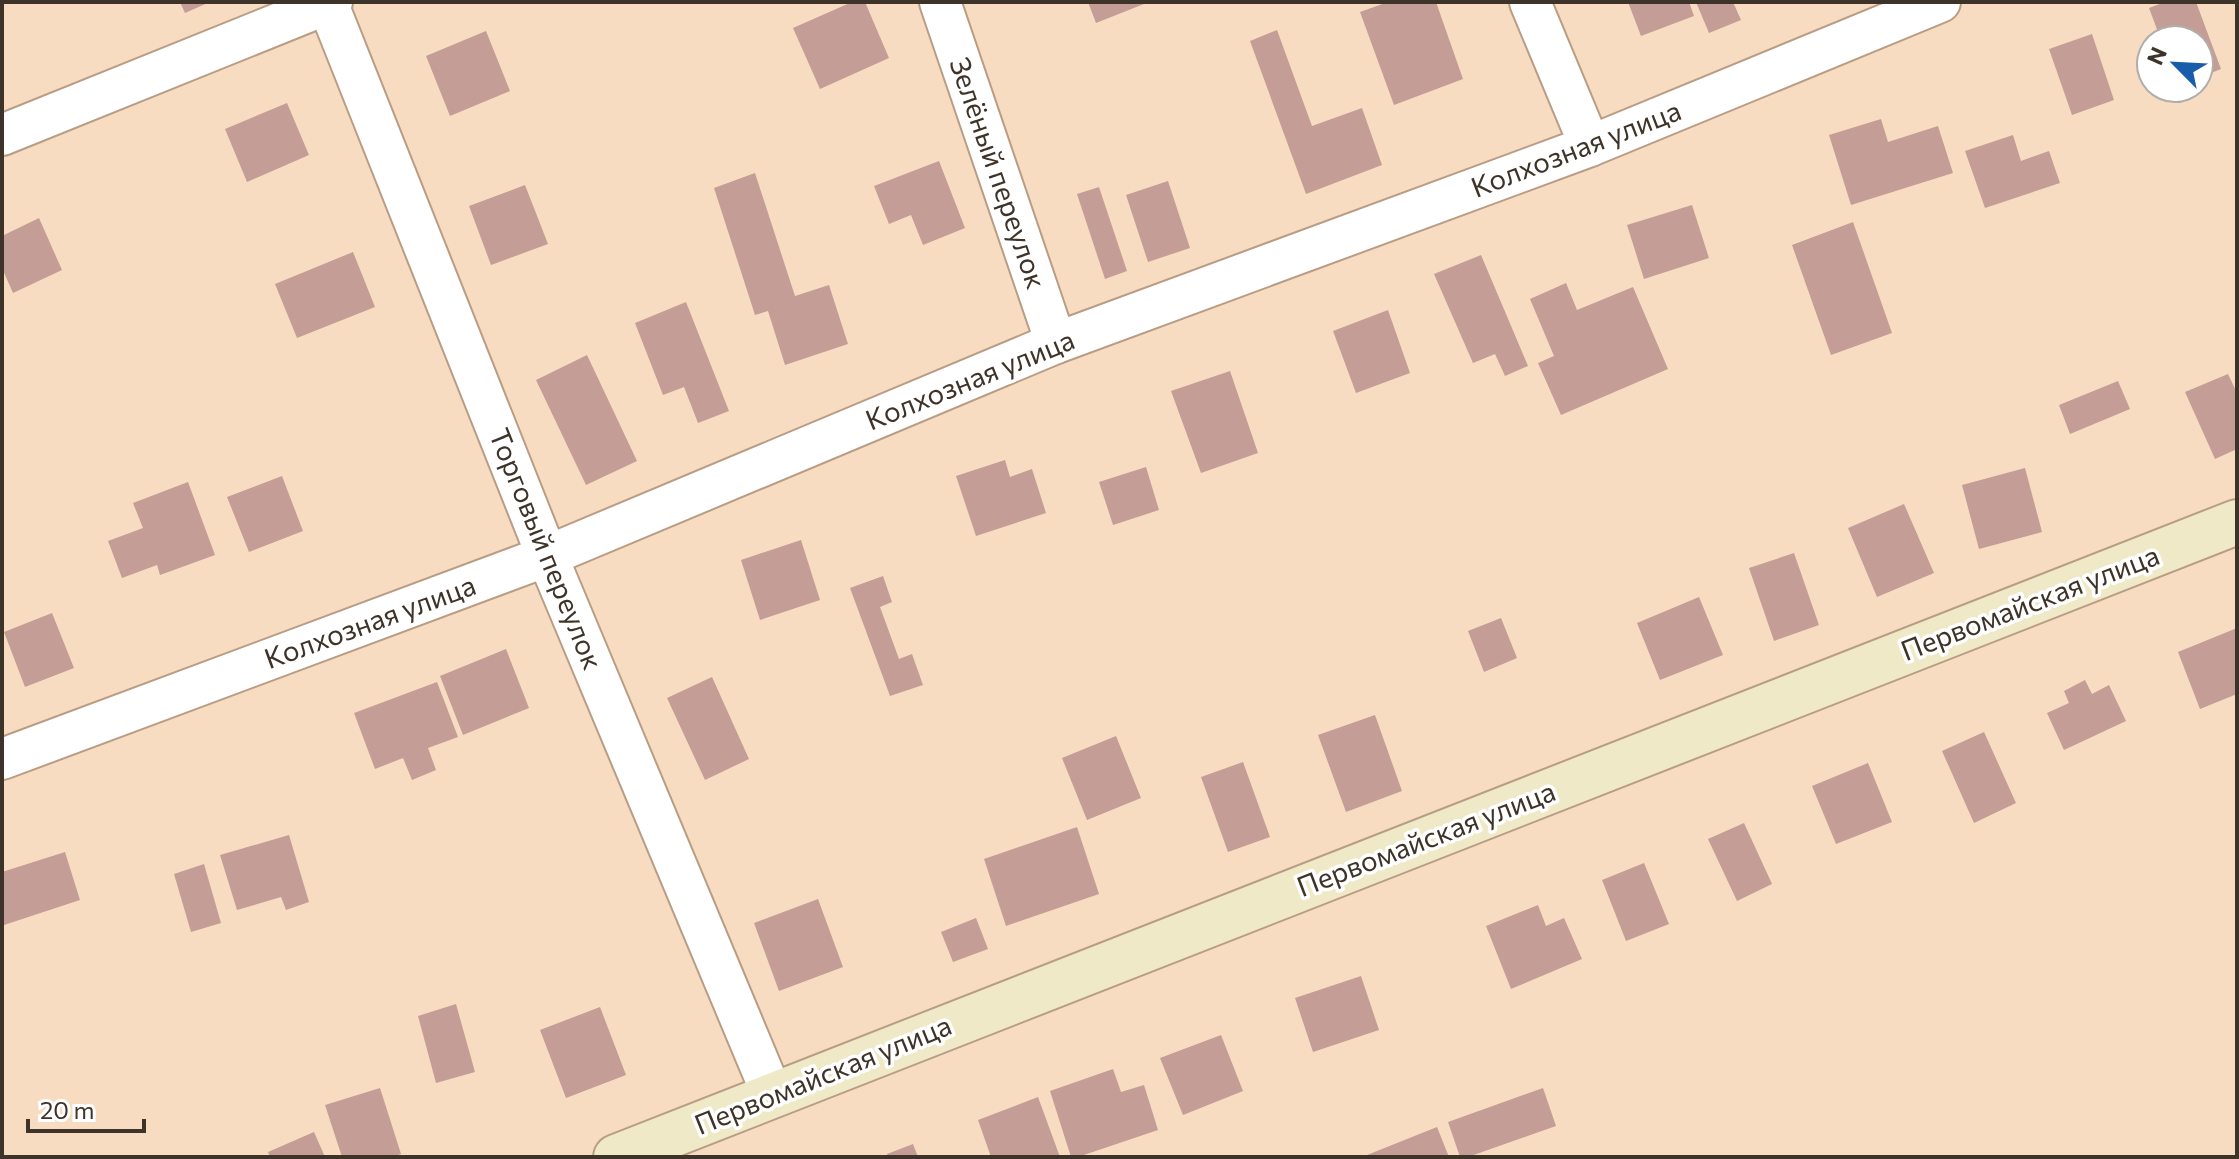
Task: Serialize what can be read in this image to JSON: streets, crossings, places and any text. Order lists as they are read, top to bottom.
{
  "streets": {
    "street": [
      "Колхозная улица",
      "Зелёный переулок",
      "Торговый переулок",
      "Первомайская улица"
    ]
  },
  "crossings": [
    ["Колхозная улица", "Зелёный переулок"],
    ["Колхозная улица", "Торговый переулок"],
    ["Торговый переулок", "Первомайская улица"]
  ],
  "scale_bar": "20 m",
  "north": "top left"
}
